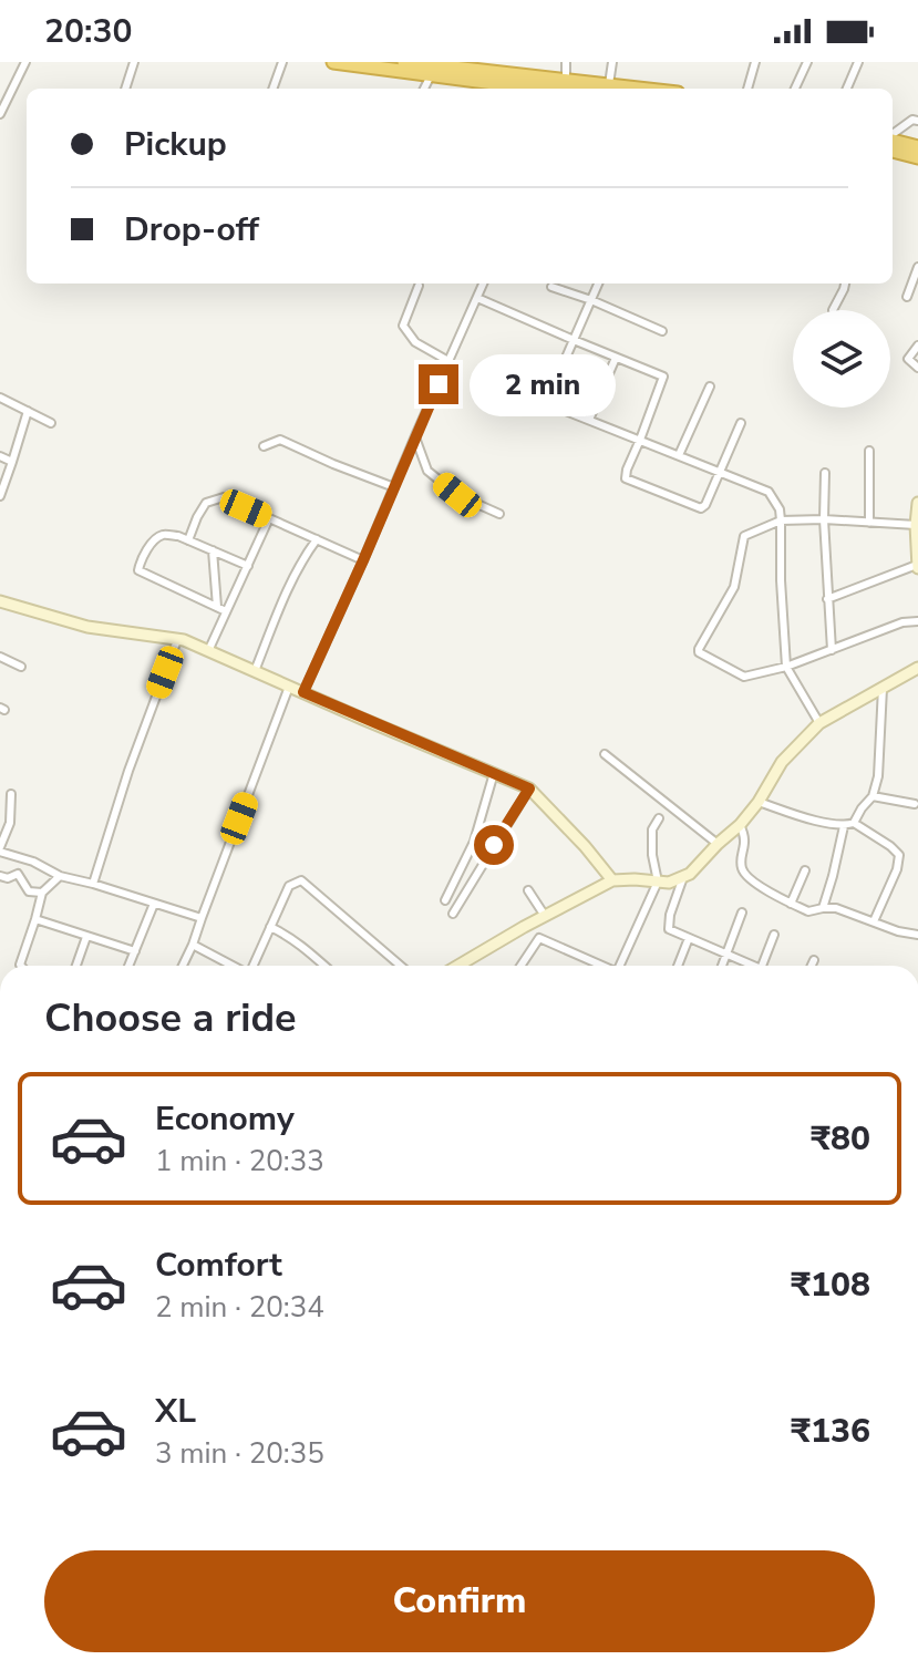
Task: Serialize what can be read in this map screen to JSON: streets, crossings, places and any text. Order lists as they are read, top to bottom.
{
  "page": {
    "status": "20:30",
    "banner": ["Pickup", "Drop-off"],
    "bubble": "2 min",
    "heading": "Choose a ride",
    "list": [
      {
        "name": "Economy",
        "note": "1 min · 20:33",
        "value": "₹80"
      },
      {
        "name": "Comfort",
        "note": "2 min · 20:34",
        "value": "₹108"
      },
      {
        "name": "XL",
        "note": "3 min · 20:35",
        "value": "₹136"
      }
    ],
    "buttons": "Confirm"
  }
}
